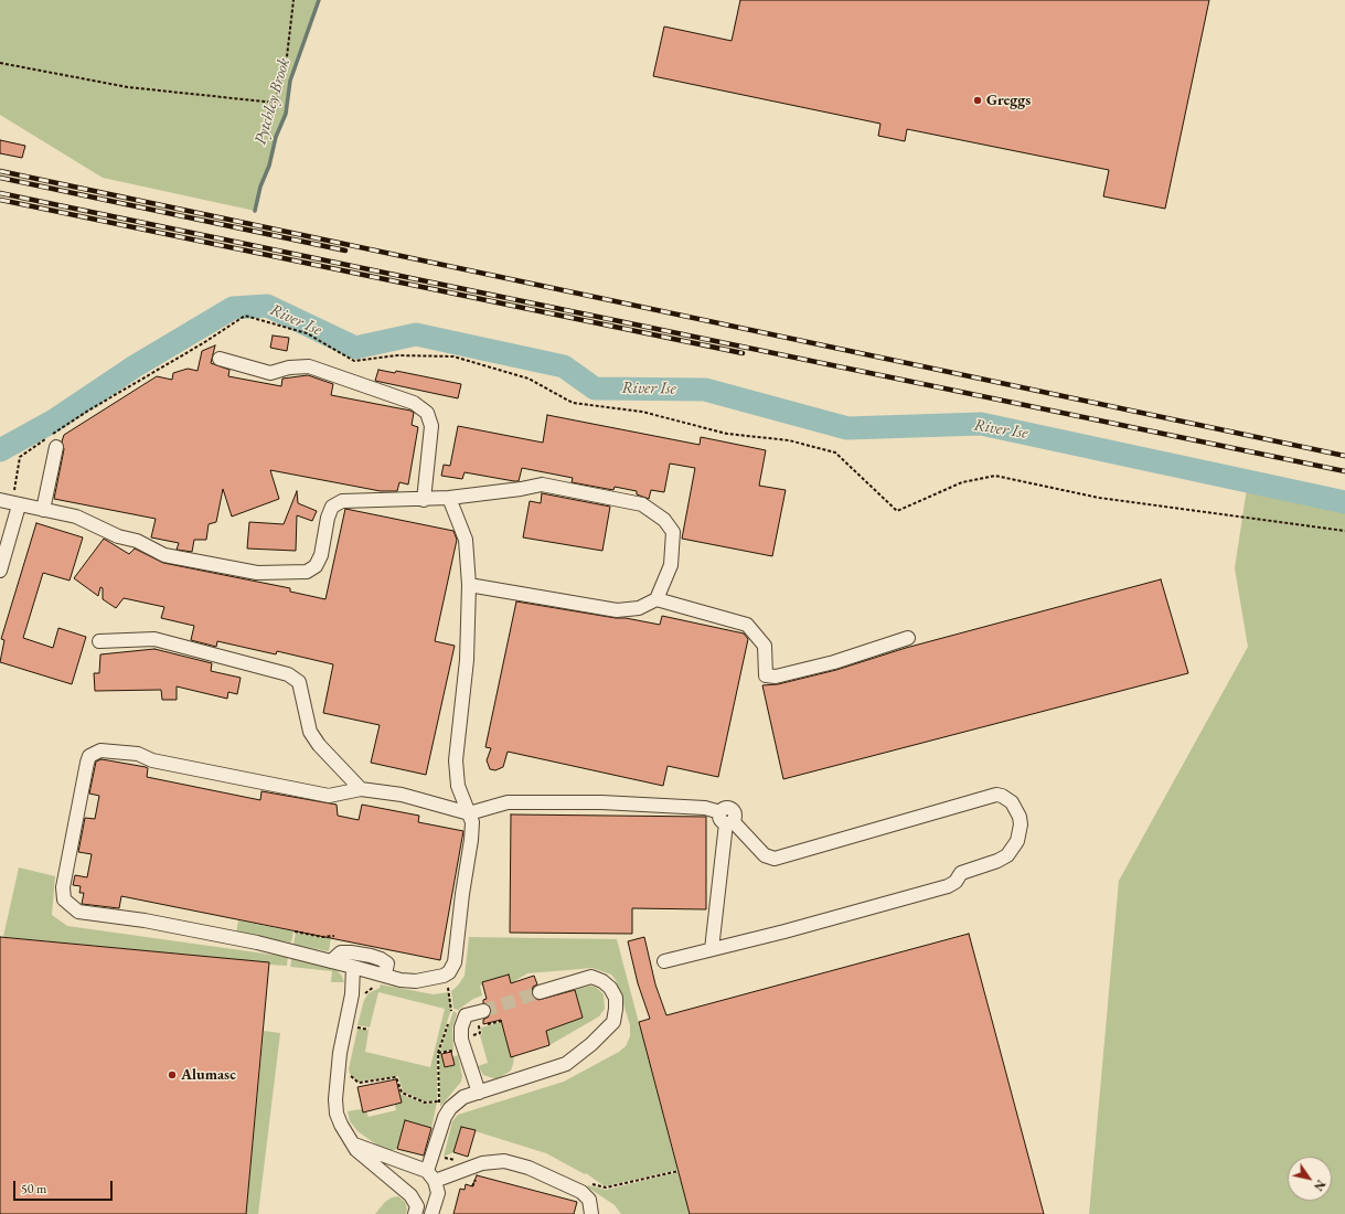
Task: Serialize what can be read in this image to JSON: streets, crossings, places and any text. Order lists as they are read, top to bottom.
{
  "water": ["Pytchley Brook", "River Ise"],
  "places": ["Greggs", "Alumasc"],
  "scale_bar": "50 m",
  "north": "bottom right"
}
